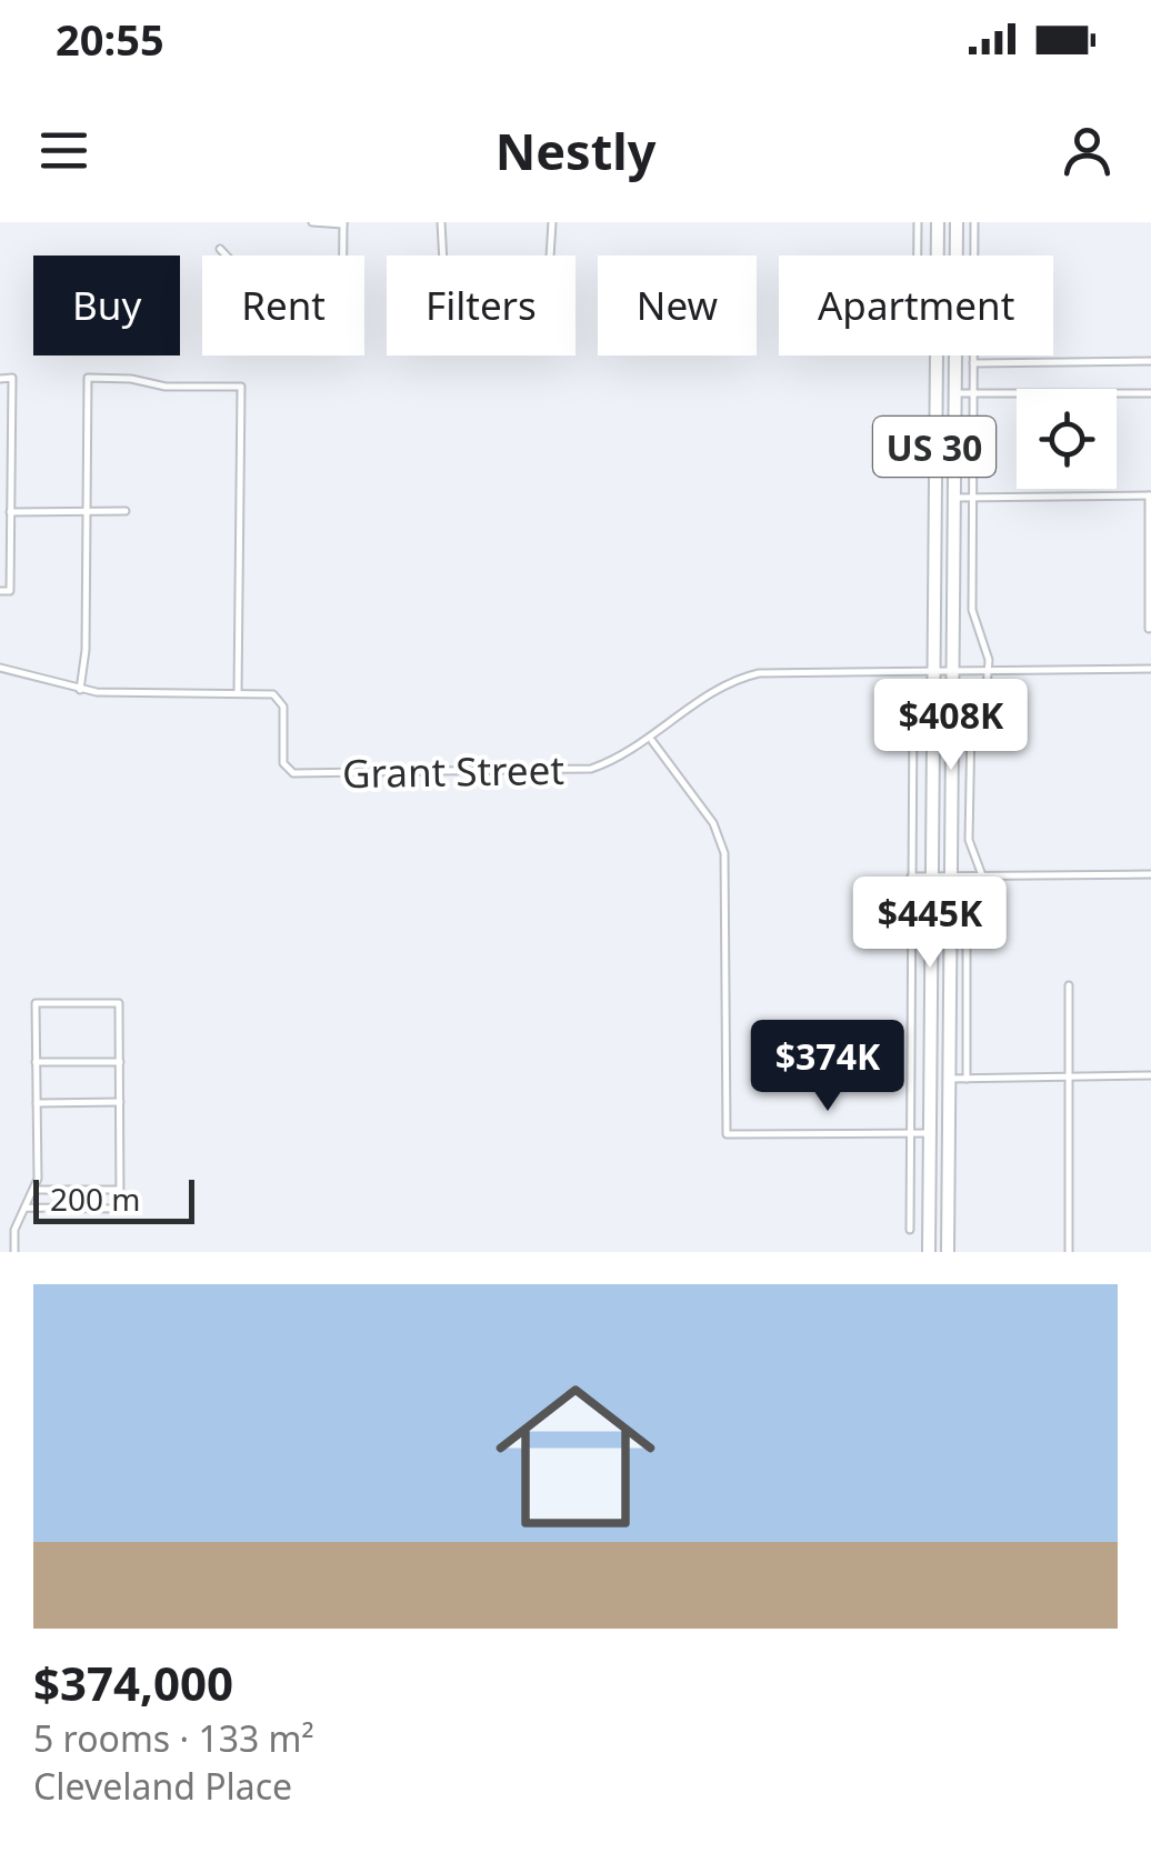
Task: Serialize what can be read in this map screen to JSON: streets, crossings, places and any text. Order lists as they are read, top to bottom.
{
  "streets": {
    "main road": ["US 30"],
    "street": ["Grant Street"]
  },
  "crossings": [
    ["US 30", "Grant Street"]
  ],
  "scale_bar": "200 m",
  "page": {
    "status": "20:55",
    "header": "Nestly",
    "chip": [
      "Buy",
      "Rent",
      "Filters",
      "New",
      "Apartment"
    ],
    "price": ["$408K", "$445K", "$374K"],
    "scale": "200 m",
    "list": [
      {
        "name": "$374,000",
        "note": "5 rooms · 133 m² · Cleveland Place"
      }
    ]
  }
}
